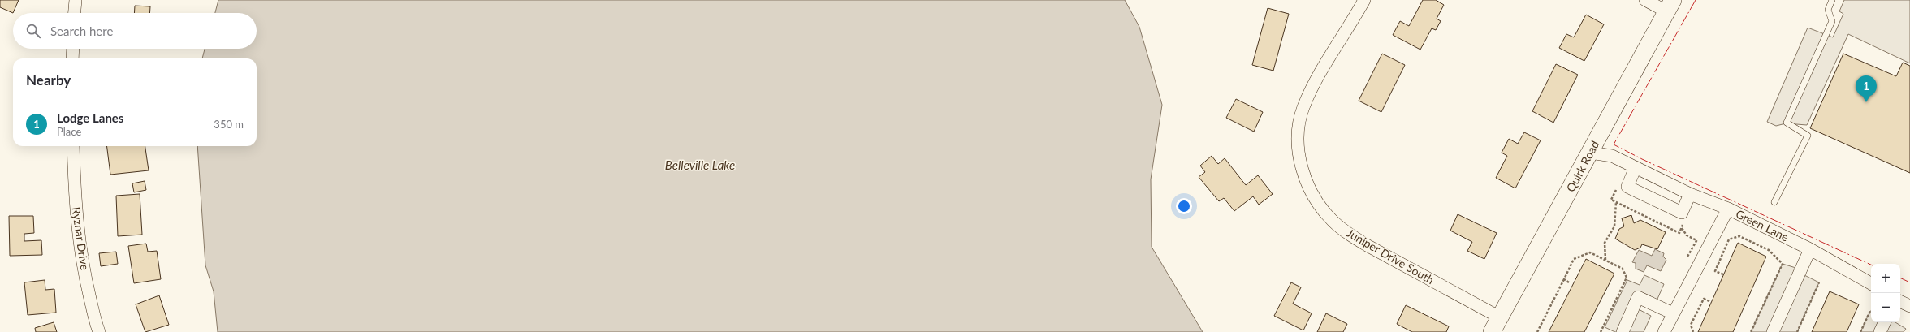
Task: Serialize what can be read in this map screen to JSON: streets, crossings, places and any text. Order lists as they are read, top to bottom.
{
  "streets": {
    "street": [
      "Quirk Road",
      "Green Lane",
      "Ryznar Drive",
      "Juniper Drive South"
    ]
  },
  "crossings": [
    ["Quirk Road", "Green Lane"],
    ["Quirk Road", "Juniper Drive South"]
  ],
  "water": ["Belleville Lake"],
  "page": {
    "search": "Search here",
    "heading": "Nearby",
    "pins": "1",
    "list": [
      {
        "mark": "1",
        "name": "Lodge Lanes",
        "note": "Place",
        "value": "350 m"
      }
    ],
    "map_buttons": ["+", "−"]
  }
}
